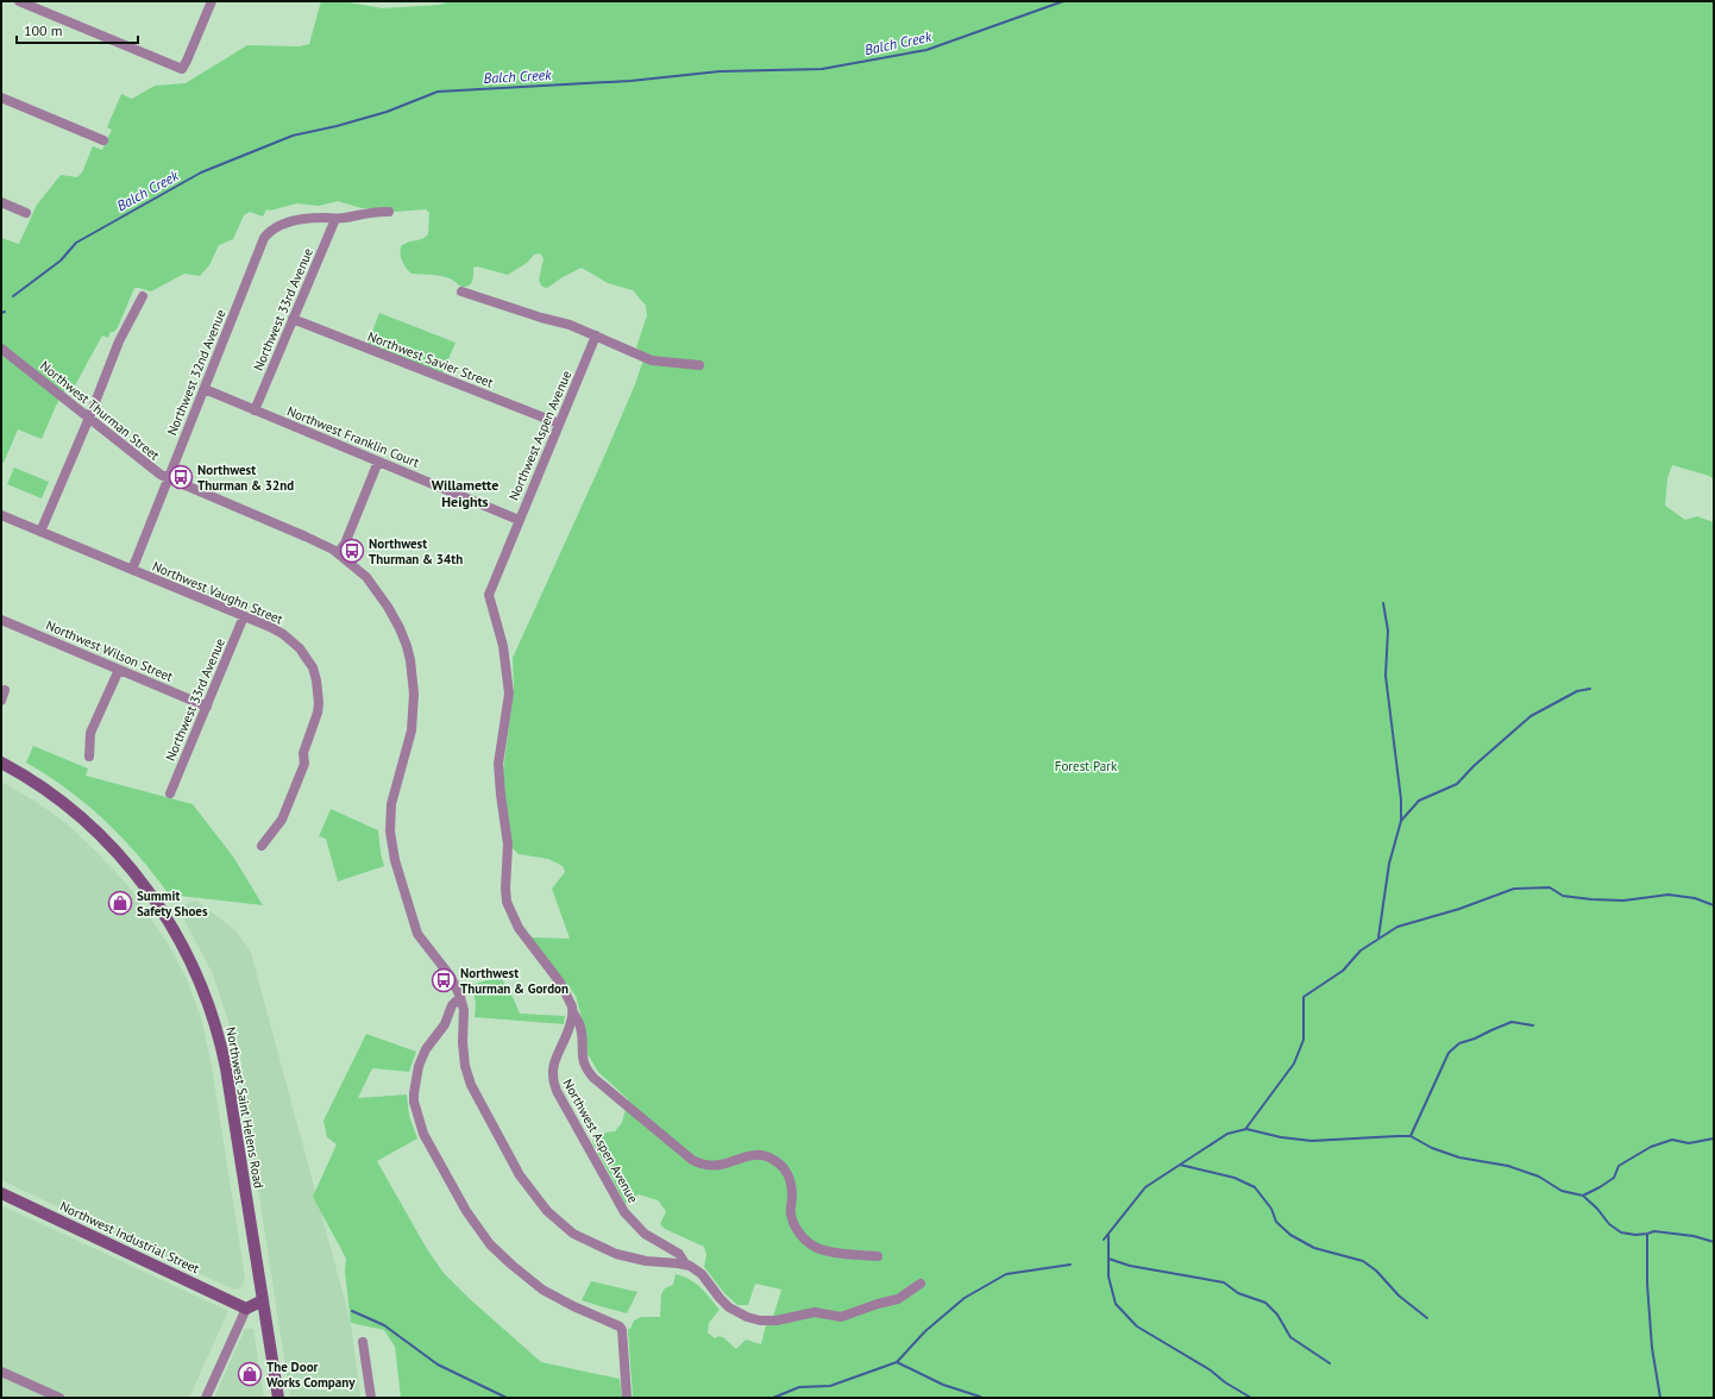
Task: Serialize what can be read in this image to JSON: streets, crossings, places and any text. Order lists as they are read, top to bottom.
{
  "streets": {
    "main road": ["Northwest Saint Helens Road", "Northwest Industrial Street"],
    "street": [
      "Northwest 33rd Avenue",
      "Northwest Savier Street",
      "Northwest 32nd Avenue",
      "Northwest Thurman Street",
      "Northwest Aspen Avenue",
      "Northwest Franklin Court",
      "Northwest Vaughn Street",
      "Northwest Wilson Street"
    ]
  },
  "crossings": [
    ["Northwest 33rd Avenue", "Northwest Savier Street"],
    ["Northwest 33rd Avenue", "Northwest 32nd Avenue"],
    ["Northwest 33rd Avenue", "Northwest Franklin Court"],
    ["Northwest 33rd Avenue", "Northwest Vaughn Street"],
    ["Northwest 33rd Avenue", "Northwest Wilson Street"],
    ["Northwest Savier Street", "Northwest Aspen Avenue"],
    ["Northwest 32nd Avenue", "Northwest Thurman Street"],
    ["Northwest 32nd Avenue", "Northwest Franklin Court"],
    ["Northwest 32nd Avenue", "Northwest Vaughn Street"],
    ["Northwest Thurman Street", "Northwest Aspen Avenue"],
    ["Northwest Aspen Avenue", "Northwest Franklin Court"]
  ],
  "districts": ["Willamette Heights"],
  "water": ["Balch Creek"],
  "parks": ["Forest Park"],
  "places": {
    "bus stop": ["Northwest Thurman & 32nd", "Northwest Thurman & 34th", "Northwest Thurman & Gordon"],
    "shop": ["Summit Safety Shoes", "The Door Works Company"]
  },
  "scale_bar": "100 m"
}
